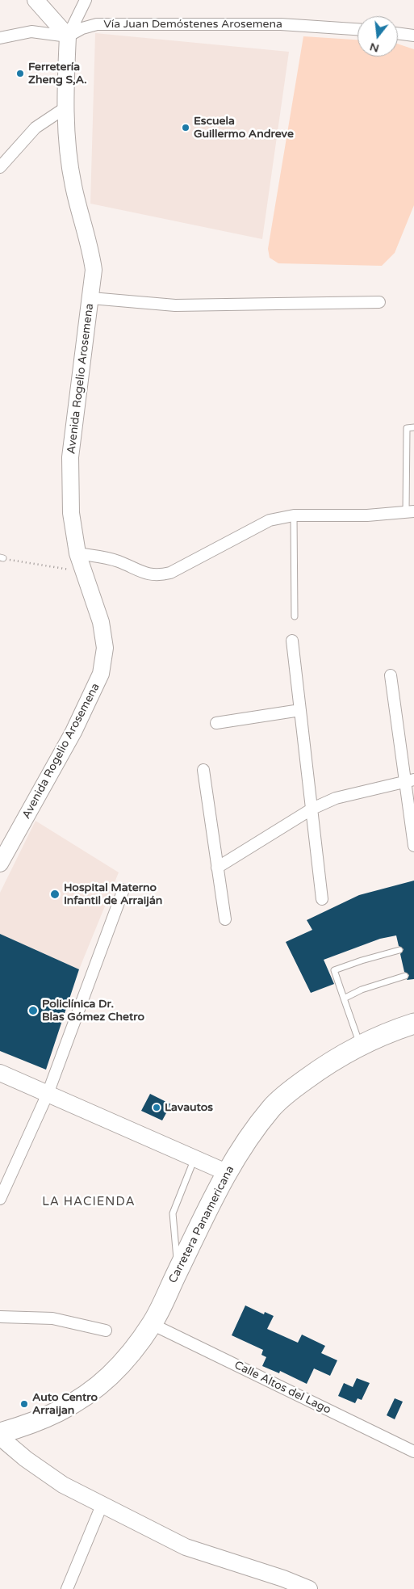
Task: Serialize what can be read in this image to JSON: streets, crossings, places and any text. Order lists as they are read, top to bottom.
{
  "streets": {
    "highway": ["Carretera Panamericana"],
    "street": ["Vía Juan Demóstenes Arosemena", "Avenida Rogelio Arosemena", "Calle Altos del Lago"]
  },
  "crossings": [
    ["Vía Juan Demóstenes Arosemena", "Avenida Rogelio Arosemena"],
    ["Carretera Panamericana", "Calle Altos del Lago"]
  ],
  "districts": ["LA HACIENDA"],
  "places": [
    "Ferretería Zheng S,A.",
    "Escuela Guillermo Andreve",
    "Hospital Materno Infantil de Arraiján",
    "Policlínica Dr. Blas Gómez Chetro",
    "Lavautos",
    "Auto Centro Arraijan"
  ],
  "north": "bottom"
}
